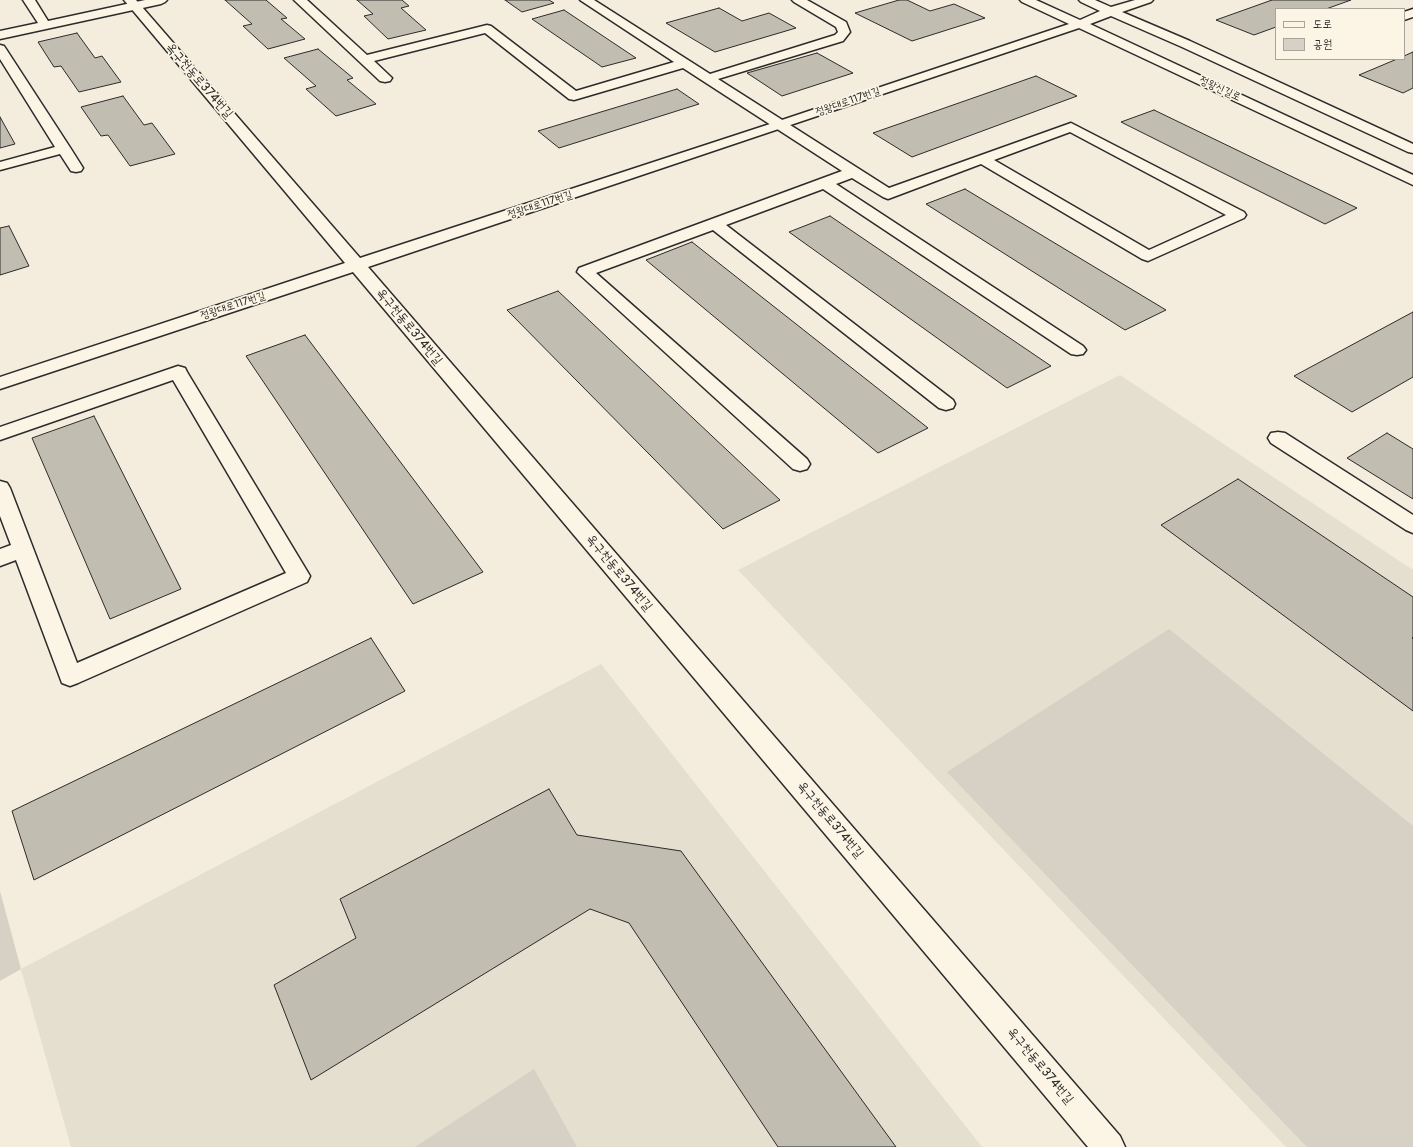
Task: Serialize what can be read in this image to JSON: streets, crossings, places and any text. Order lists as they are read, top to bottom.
{
  "streets": {
    "street": ["옥구천동로374번길", "정왕신길로", "정왕대로117번길"]
  },
  "crossings": [
    ["옥구천동로374번길", "정왕대로117번길"],
    ["정왕신길로", "정왕대로117번길"]
  ],
  "legend": ["도로", "공원"]
}
